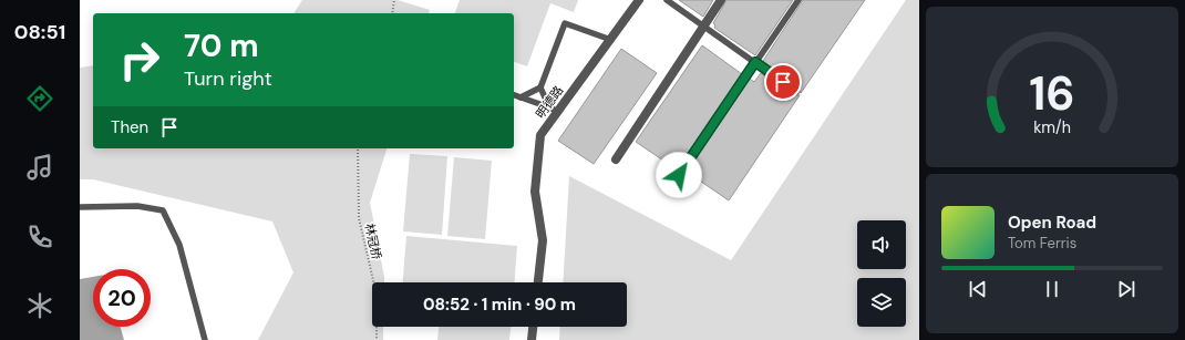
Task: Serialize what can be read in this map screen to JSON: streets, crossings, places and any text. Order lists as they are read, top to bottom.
{
  "streets": {
    "street": ["明德路"],
    "path": ["林冠桥"]
  },
  "page": {
    "tabs": "08:51",
    "turn": ["70 m", "Turn right"],
    "then": "Then",
    "song": ["Open Road", "Tom Ferris"],
    "limit": "20",
    "trip": "08:52 · 1 min · 90 m",
    "gauge": ["16", "km/h"]
  }
}
